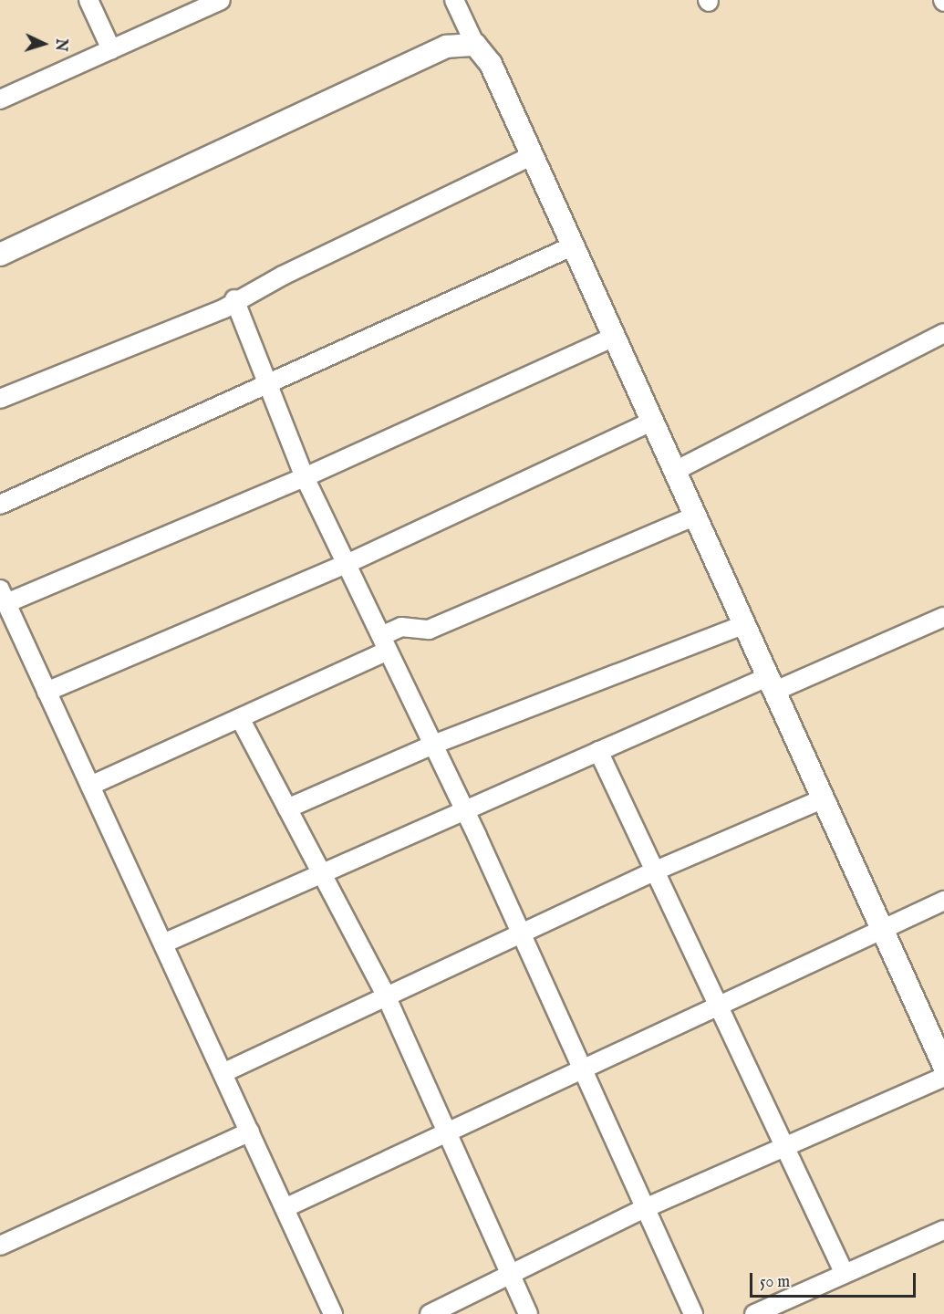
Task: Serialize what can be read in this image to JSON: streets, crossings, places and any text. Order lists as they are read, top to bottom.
{
  "scale_bar": "50 m",
  "north": "right"
}
